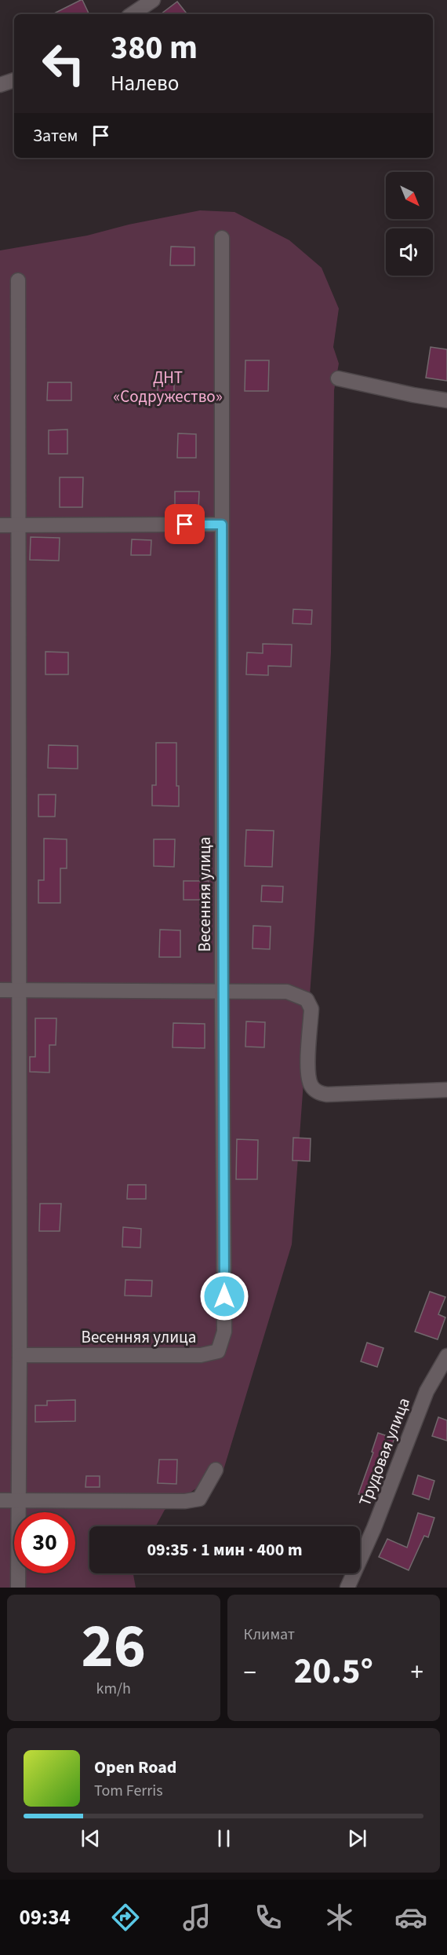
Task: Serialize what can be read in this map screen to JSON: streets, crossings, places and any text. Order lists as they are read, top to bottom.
{
  "streets": {
    "street": ["Весенняя улица", "Трудовая улица"]
  },
  "parks": ["ДНТ «Содружество»"],
  "north": "bottom right",
  "page": {
    "turn": ["380 m", "Налево"],
    "then": "Затем",
    "limit": "30",
    "trip": "09:35 · 1 мин · 400 m",
    "tile": [
      ["26", "km/h"],
      "Климат"
    ],
    "heat": ["−", "20.5°", "+"],
    "song": ["Open Road", "Tom Ferris"],
    "tabs": "09:34"
  }
}
